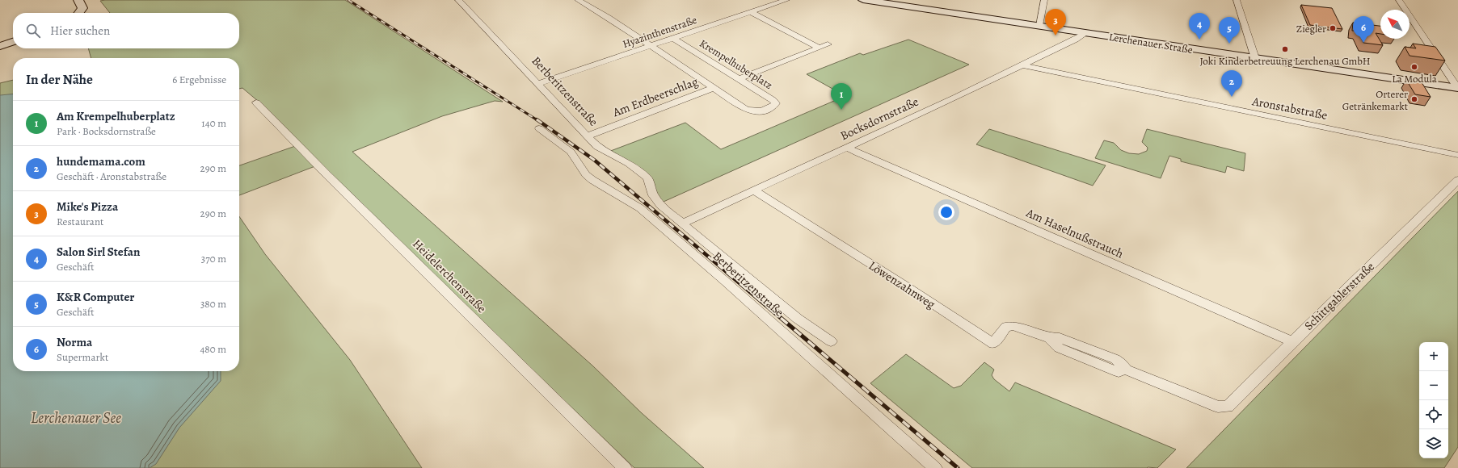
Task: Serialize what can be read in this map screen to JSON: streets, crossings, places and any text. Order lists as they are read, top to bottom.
{
  "streets": {
    "main road": ["Lerchenauer Straße"],
    "street": [
      "Hyazinthenstraße",
      "Krempelhuberplatz",
      "Berberitzenstraße",
      "Am Erdbeerschlag",
      "Aronstabstraße",
      "Bocksdornstraße",
      "Am Haselnußstrauch",
      "Heidelerchenstraße",
      "Löwenzahnweg",
      "Schittgablerstraße"
    ]
  },
  "crossings": [
    ["Hyazinthenstraße", "Krempelhuberplatz"],
    ["Hyazinthenstraße", "Berberitzenstraße"],
    ["Lerchenauer Straße", "Bocksdornstraße"],
    ["Krempelhuberplatz", "Am Erdbeerschlag"],
    ["Berberitzenstraße", "Am Erdbeerschlag"],
    ["Berberitzenstraße", "Bocksdornstraße"],
    ["Aronstabstraße", "Bocksdornstraße"],
    ["Bocksdornstraße", "Am Haselnußstrauch"],
    ["Bocksdornstraße", "Löwenzahnweg"],
    ["Am Haselnußstrauch", "Schittgablerstraße"],
    ["Löwenzahnweg", "Schittgablerstraße"]
  ],
  "water": ["Lerchenauer See"],
  "places": [
    "Ziegler",
    "Joki Kinderbetreuung Lerchenau GmbH",
    "La Modula",
    "Orterer Getränkemarkt"
  ],
  "north": "top left",
  "page": {
    "pins": [
      "3",
      "4",
      "6",
      "5",
      "2",
      "1"
    ],
    "search": "Hier suchen",
    "heading": ["In der Nähe", "6 Ergebnisse"],
    "list": [
      {
        "mark": "1",
        "name": "Am Krempelhuberplatz",
        "note": "Park · Bocksdornstraße",
        "value": "140 m"
      },
      {
        "mark": "2",
        "name": "hundemama.com",
        "note": "Geschäft · Aronstabstraße",
        "value": "290 m"
      },
      {
        "mark": "3",
        "name": "Mike's Pizza",
        "note": "Restaurant",
        "value": "290 m"
      },
      {
        "mark": "4",
        "name": "Salon Sirl Stefan",
        "note": "Geschäft",
        "value": "370 m"
      },
      {
        "mark": "5",
        "name": "K&R Computer",
        "note": "Geschäft",
        "value": "380 m"
      },
      {
        "mark": "6",
        "name": "Norma",
        "note": "Supermarkt",
        "value": "480 m"
      }
    ],
    "map_buttons": ["+", "−"]
  }
}
